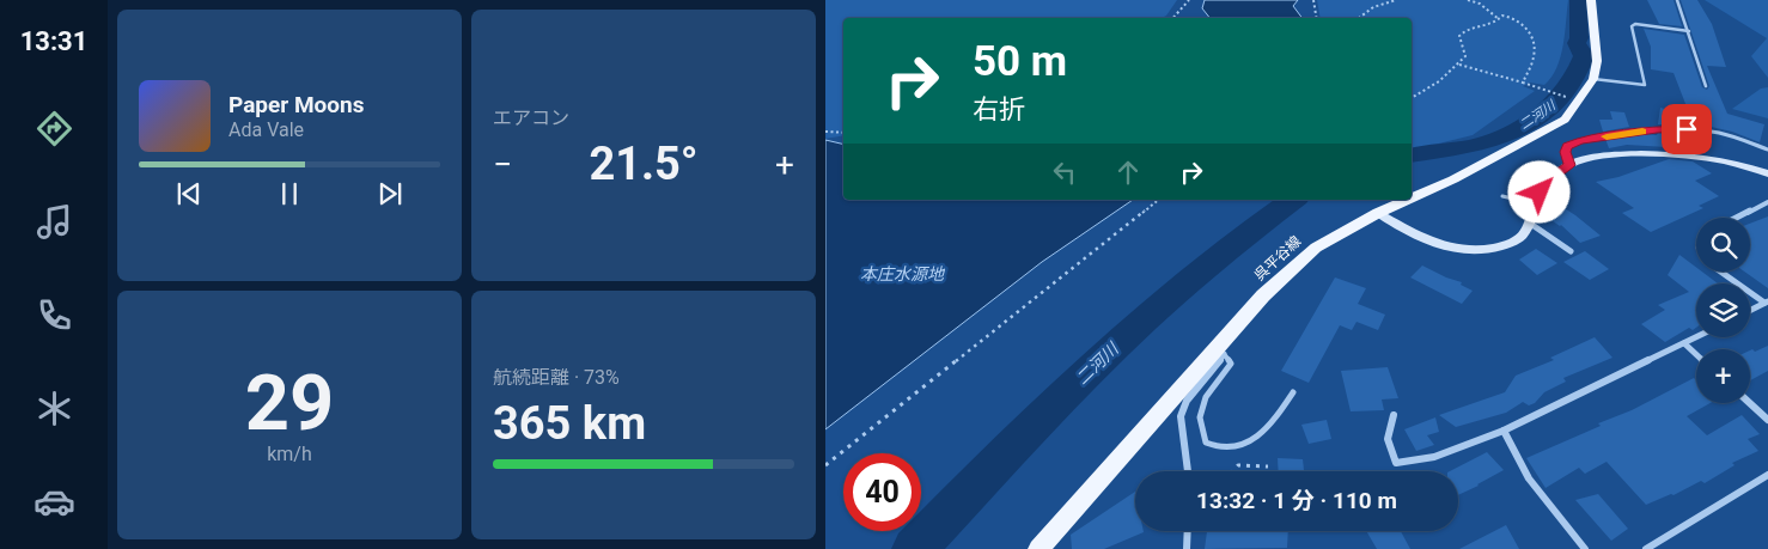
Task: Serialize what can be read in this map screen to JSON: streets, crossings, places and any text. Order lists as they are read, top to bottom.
{
  "streets": {
    "main road": ["呉平谷線"]
  },
  "water": ["二河川", "本庄水源地"],
  "page": {
    "tabs": "13:31",
    "tile": [
      "エアコン",
      ["29", "km/h"],
      ["航続距離 · 73%", "365 km"]
    ],
    "turn": ["50 m", "右折"],
    "song": ["Paper Moons", "Ada Vale"],
    "heat": ["−", "21.5°", "+"],
    "map_buttons": "+",
    "limit": "40",
    "trip": "13:32 · 1 分 · 110 m"
  }
}
